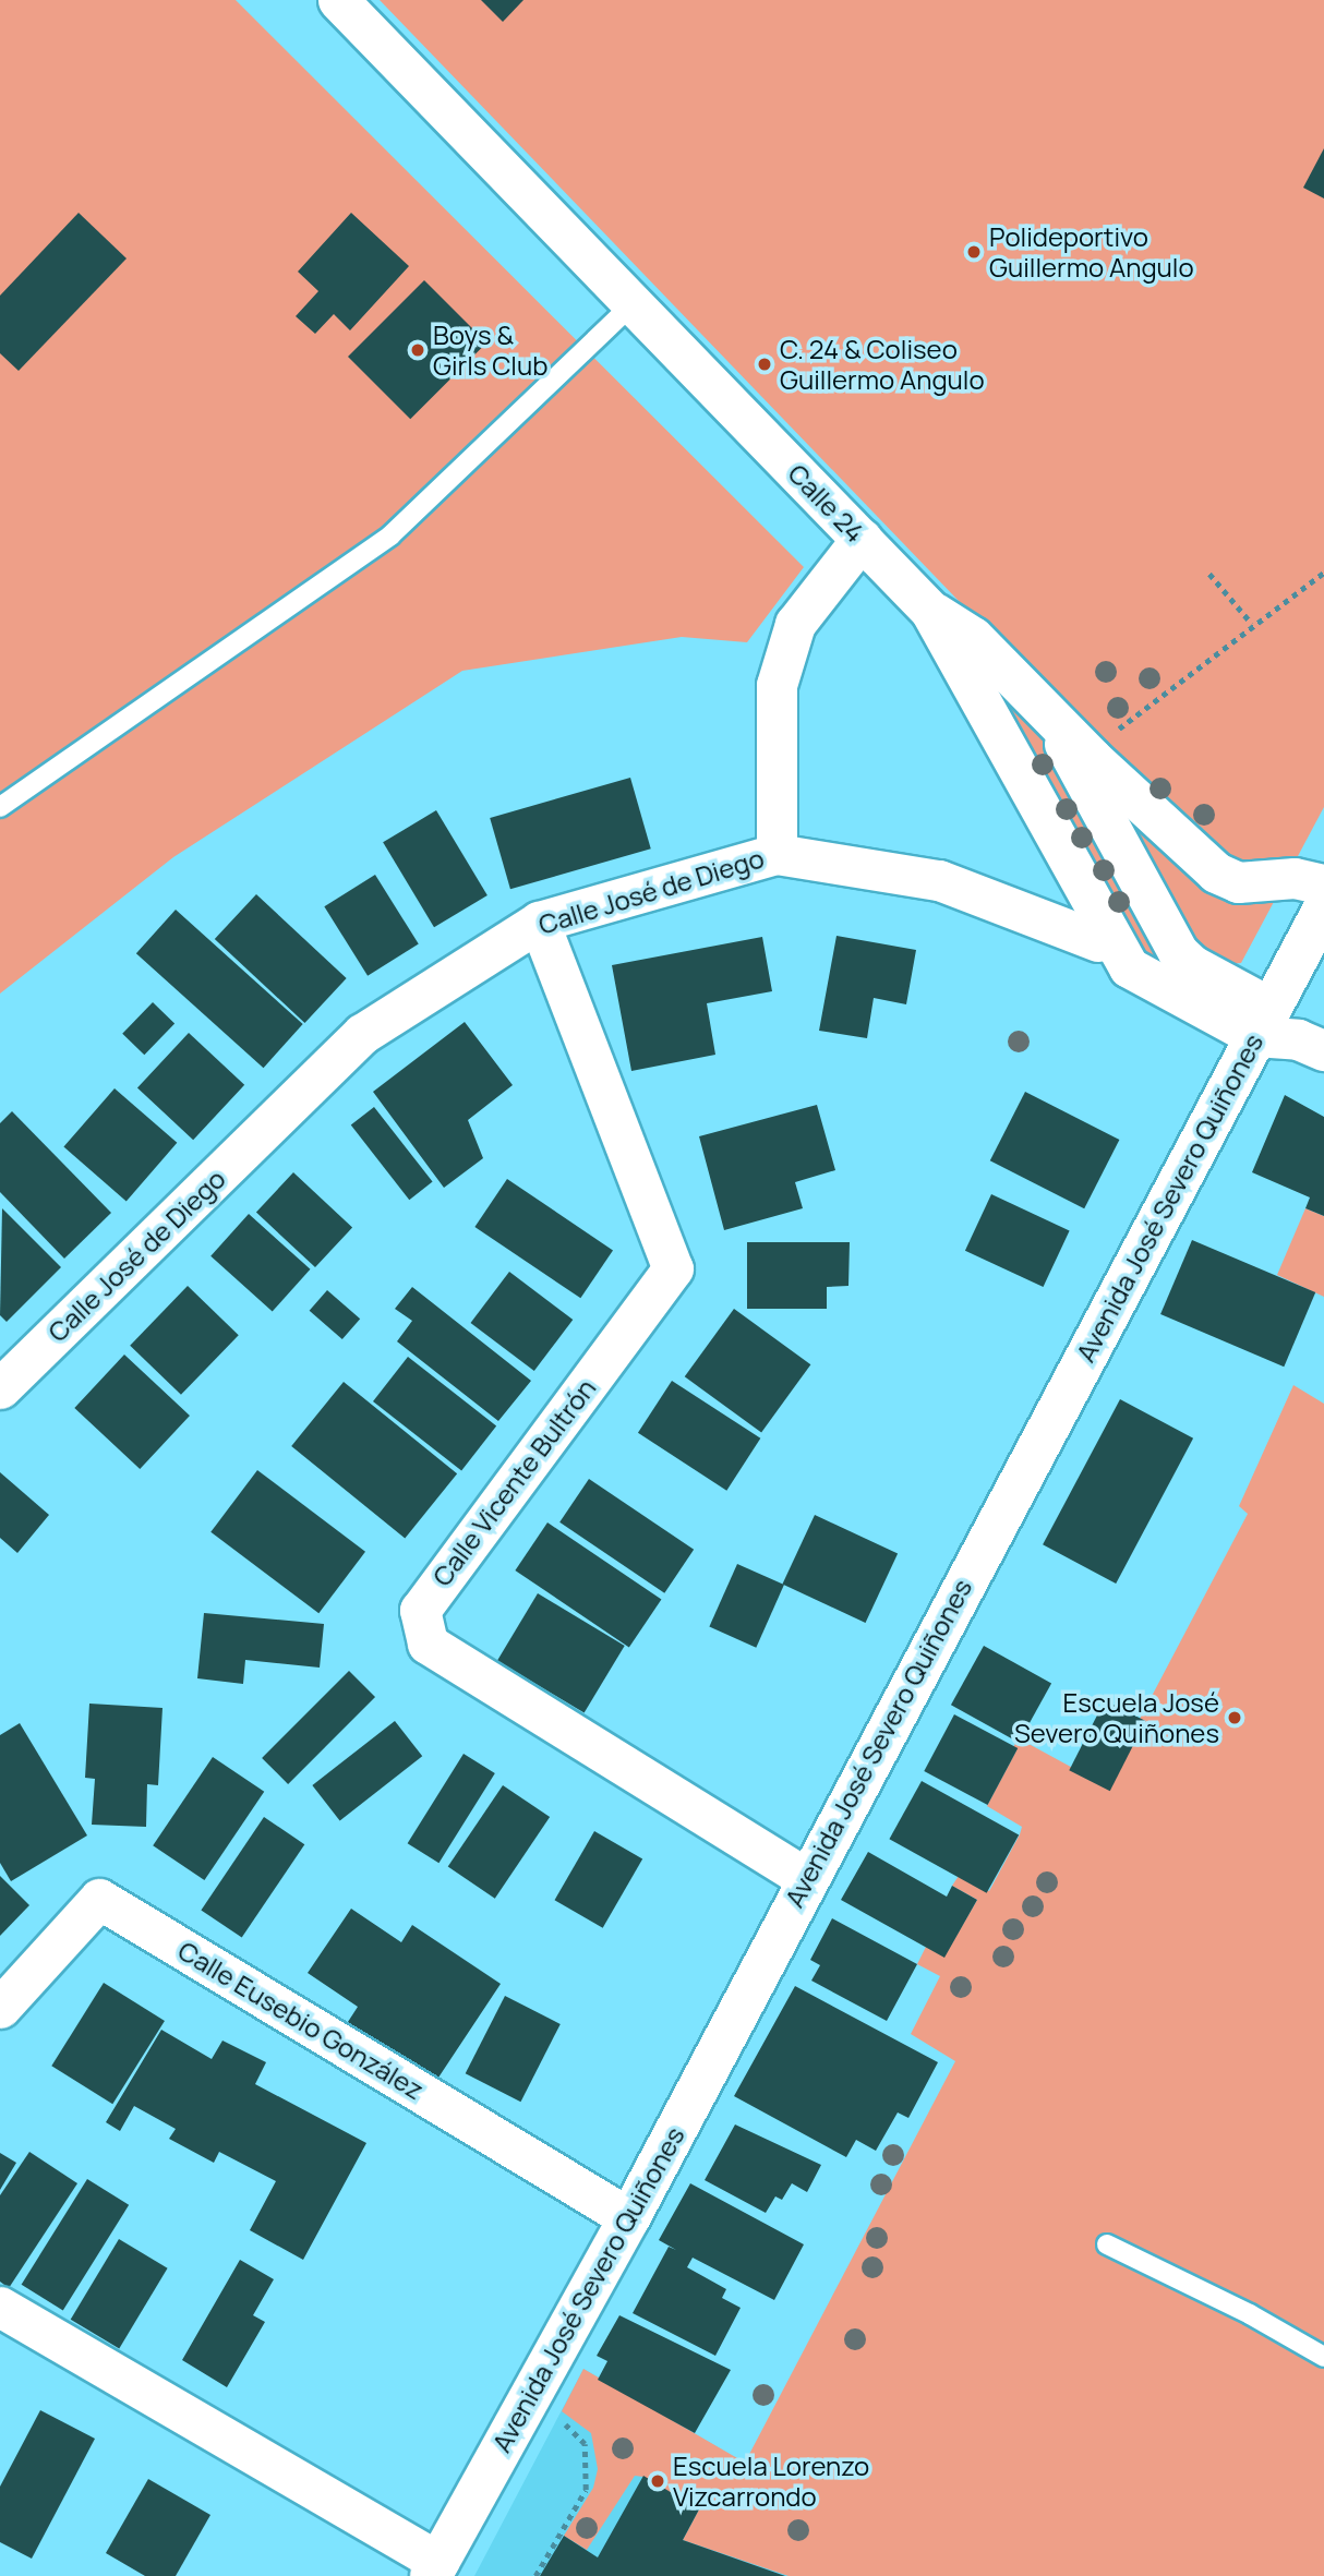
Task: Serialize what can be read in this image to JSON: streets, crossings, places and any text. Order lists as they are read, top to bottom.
{
  "streets": {
    "street": [
      "Calle 24",
      "Calle José de Diego",
      "Avenida José Severo Quiñones",
      "Calle Vicente Bultrón",
      "Calle Eusebio González"
    ]
  },
  "crossings": [
    ["Calle 24", "Avenida José Severo Quiñones"],
    ["Calle José de Diego", "Calle Vicente Bultrón"],
    ["Avenida José Severo Quiñones", "Calle Vicente Bultrón"],
    ["Avenida José Severo Quiñones", "Calle Eusebio González"]
  ],
  "places": [
    "Polideportivo Guillermo Angulo",
    "Boys & Girls Club",
    "C. 24 & Coliseo Guillermo Angulo",
    "Escuela José Severo Quiñones",
    "Escuela Lorenzo Vizcarrondo"
  ]
}
